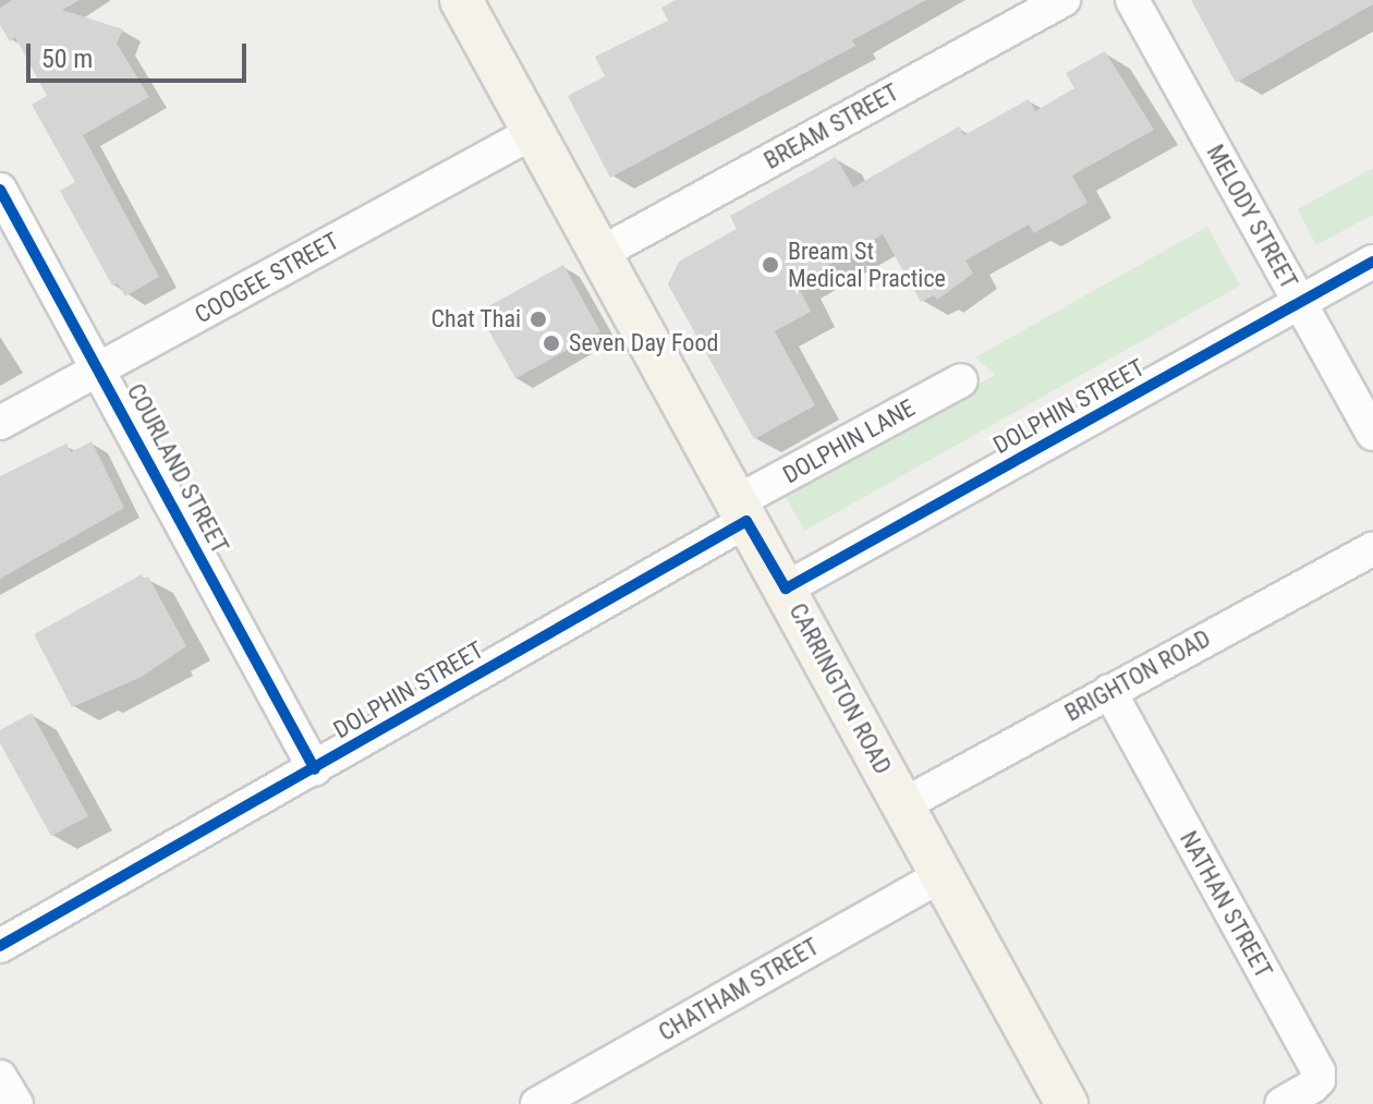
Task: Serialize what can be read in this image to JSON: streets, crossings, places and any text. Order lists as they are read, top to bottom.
{
  "streets": {
    "main road": ["CARRINGTON ROAD"],
    "street": [
      "BREAM STREET",
      "MELODY STREET",
      "COOGEE STREET",
      "DOLPHIN STREET",
      "DOLPHIN LANE",
      "COURLAND STREET",
      "BRIGHTON ROAD",
      "NATHAN STREET",
      "CHATHAM STREET"
    ]
  },
  "crossings": [
    ["BREAM STREET", "CARRINGTON ROAD"],
    ["MELODY STREET", "DOLPHIN STREET"],
    ["COOGEE STREET", "COURLAND STREET"],
    ["COOGEE STREET", "CARRINGTON ROAD"],
    ["DOLPHIN STREET", "DOLPHIN LANE"],
    ["DOLPHIN STREET", "COURLAND STREET"],
    ["DOLPHIN STREET", "CARRINGTON ROAD"],
    ["DOLPHIN LANE", "CARRINGTON ROAD"],
    ["BRIGHTON ROAD", "CARRINGTON ROAD"],
    ["BRIGHTON ROAD", "NATHAN STREET"],
    ["CARRINGTON ROAD", "CHATHAM STREET"]
  ],
  "places": ["Bream St Medical Practice", "Chat Thai", "Seven Day Food"],
  "scale_bar": "50 m"
}
